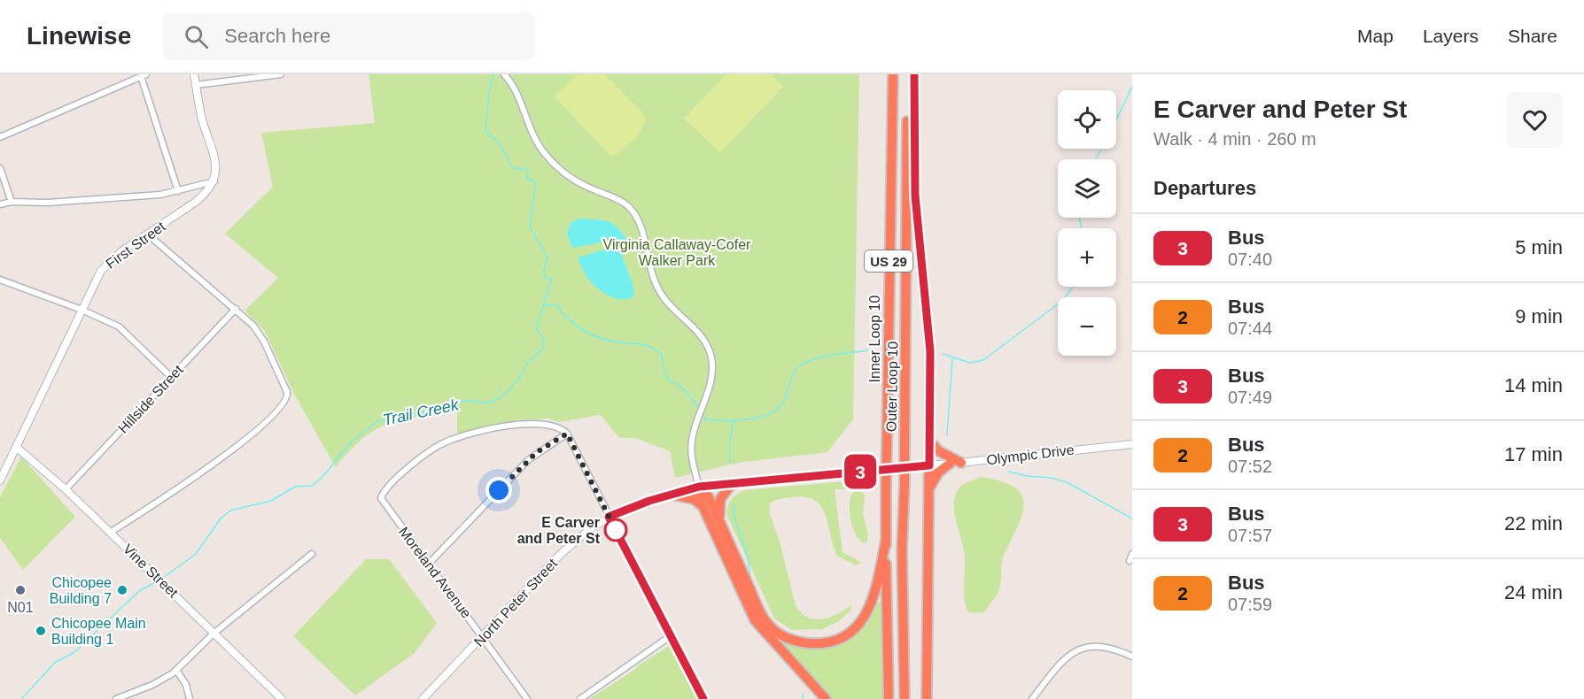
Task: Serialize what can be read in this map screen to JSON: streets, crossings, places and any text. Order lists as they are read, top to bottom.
{
  "streets": {
    "highway": ["US 29", "Inner Loop 10", "Outer Loop 10"],
    "street": [
      "First Street",
      "Hillside Street",
      "Olympic Drive",
      "Vine Street",
      "Moreland Avenue",
      "North Peter Street"
    ]
  },
  "crossings": [
    ["First Street", "Vine Street"],
    ["Hillside Street", "Vine Street"],
    ["Olympic Drive", "North Peter Street"],
    ["Moreland Avenue", "North Peter Street"]
  ],
  "water": ["Trail Creek"],
  "parks": ["Virginia Callaway-Cofer Walker Park"],
  "places": [
    "E Carver and Peter St",
    "N01",
    "Chicopee Building 7",
    "Chicopee Main Building 1"
  ],
  "lines": ["bus line 3"],
  "page": {
    "header": "Linewise",
    "search": "Search here",
    "nav": ["Map", "Layers", "Share"],
    "on_map": "3",
    "heading": [
      ["E Carver and Peter St", "Walk · 4 min · 260 m"],
      "Departures"
    ],
    "map_buttons": ["+", "−"],
    "list": [
      {
        "mark": "3",
        "name": "Bus",
        "note": "07:40",
        "value": "5 min"
      },
      {
        "mark": "2",
        "name": "Bus",
        "note": "07:44",
        "value": "9 min"
      },
      {
        "mark": "3",
        "name": "Bus",
        "note": "07:49",
        "value": "14 min"
      },
      {
        "mark": "2",
        "name": "Bus",
        "note": "07:52",
        "value": "17 min"
      },
      {
        "mark": "3",
        "name": "Bus",
        "note": "07:57",
        "value": "22 min"
      },
      {
        "mark": "2",
        "name": "Bus",
        "note": "07:59",
        "value": "24 min"
      }
    ]
  }
}
